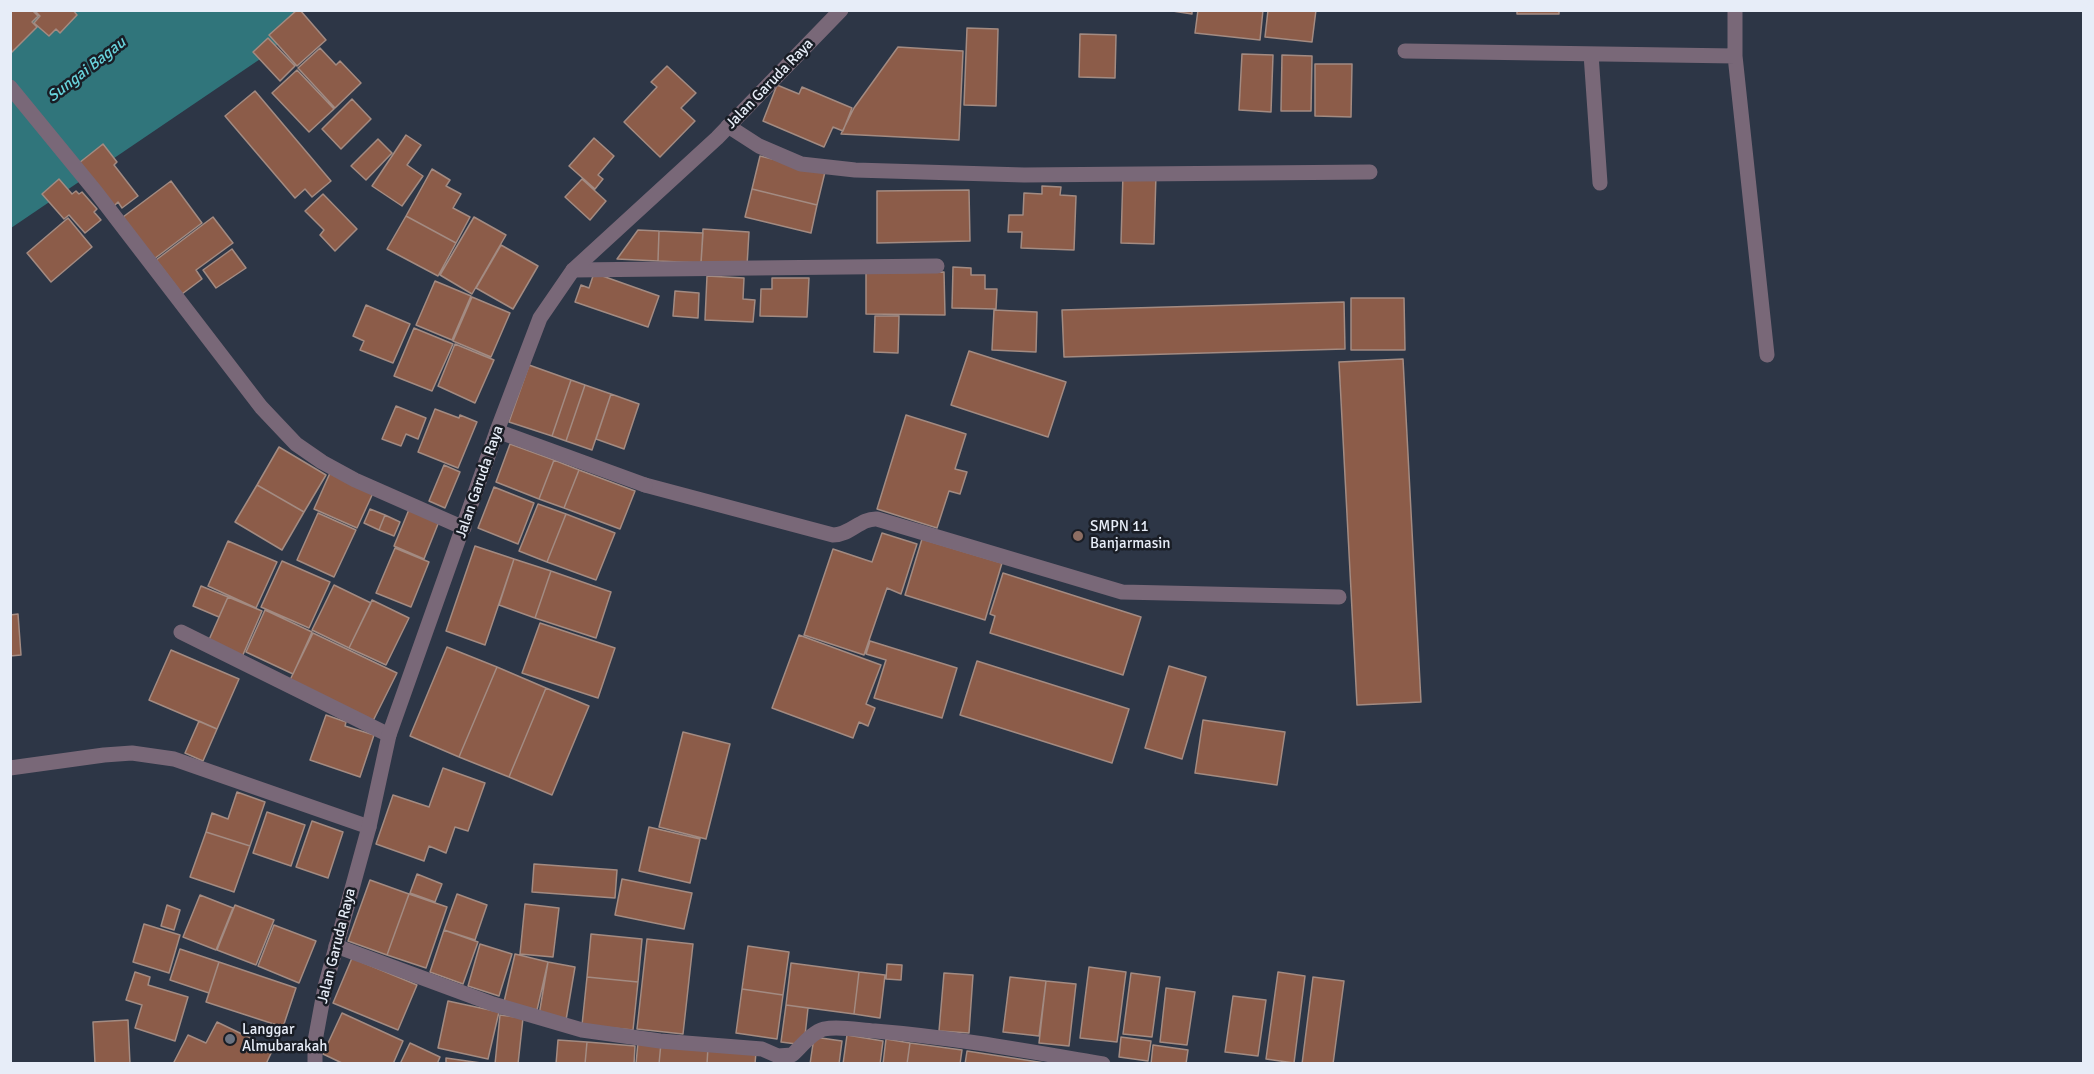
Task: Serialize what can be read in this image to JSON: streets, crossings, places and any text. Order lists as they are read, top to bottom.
{
  "streets": {
    "street": ["Jalan Garuda Raya"]
  },
  "water": ["Sungai Bagau"],
  "places": ["SMPN 11 Banjarmasin", "Langgar Almubarakah"]
}
